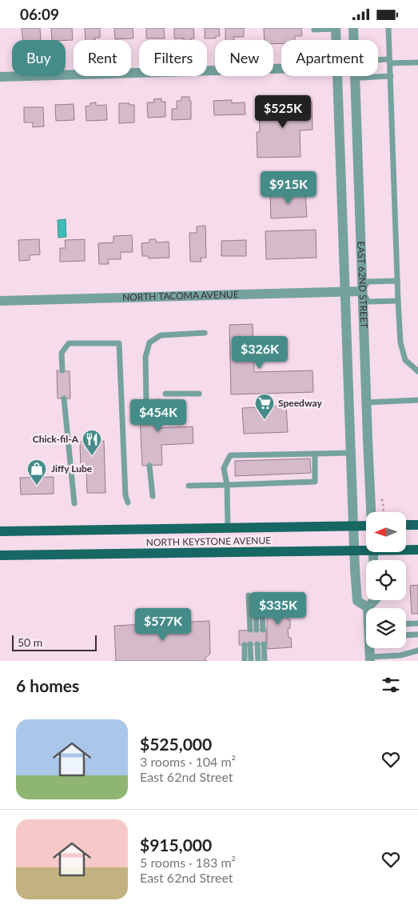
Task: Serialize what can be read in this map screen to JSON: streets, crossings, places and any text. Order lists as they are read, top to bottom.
{
  "streets": {
    "main road": ["NORTH KEYSTONE AVENUE"],
    "street": ["EAST 62ND STREET", "NORTH TACOMA AVENUE"]
  },
  "crossings": [
    ["EAST 62ND STREET", "NORTH TACOMA AVENUE"],
    ["EAST 62ND STREET", "NORTH KEYSTONE AVENUE"]
  ],
  "places": {
    "supermarket": ["Speedway"],
    "restaurant": ["Chick-fil-A"],
    "shop": ["Jiffy Lube"]
  },
  "scale_bar": "50 m",
  "north": "left",
  "page": {
    "status": "06:09",
    "chip": [
      "Buy",
      "Rent",
      "Filters",
      "New",
      "Apartment"
    ],
    "price": [
      "$525K",
      "$915K",
      "$326K",
      "$454K",
      "$335K",
      "$577K"
    ],
    "scale": "50 m",
    "heading": "6 homes",
    "list": [
      {
        "name": "$525,000",
        "note": "3 rooms · 104 m² · East 62nd Street"
      },
      {
        "name": "$915,000",
        "note": "5 rooms · 183 m² · East 62nd Street"
      }
    ]
  }
}
